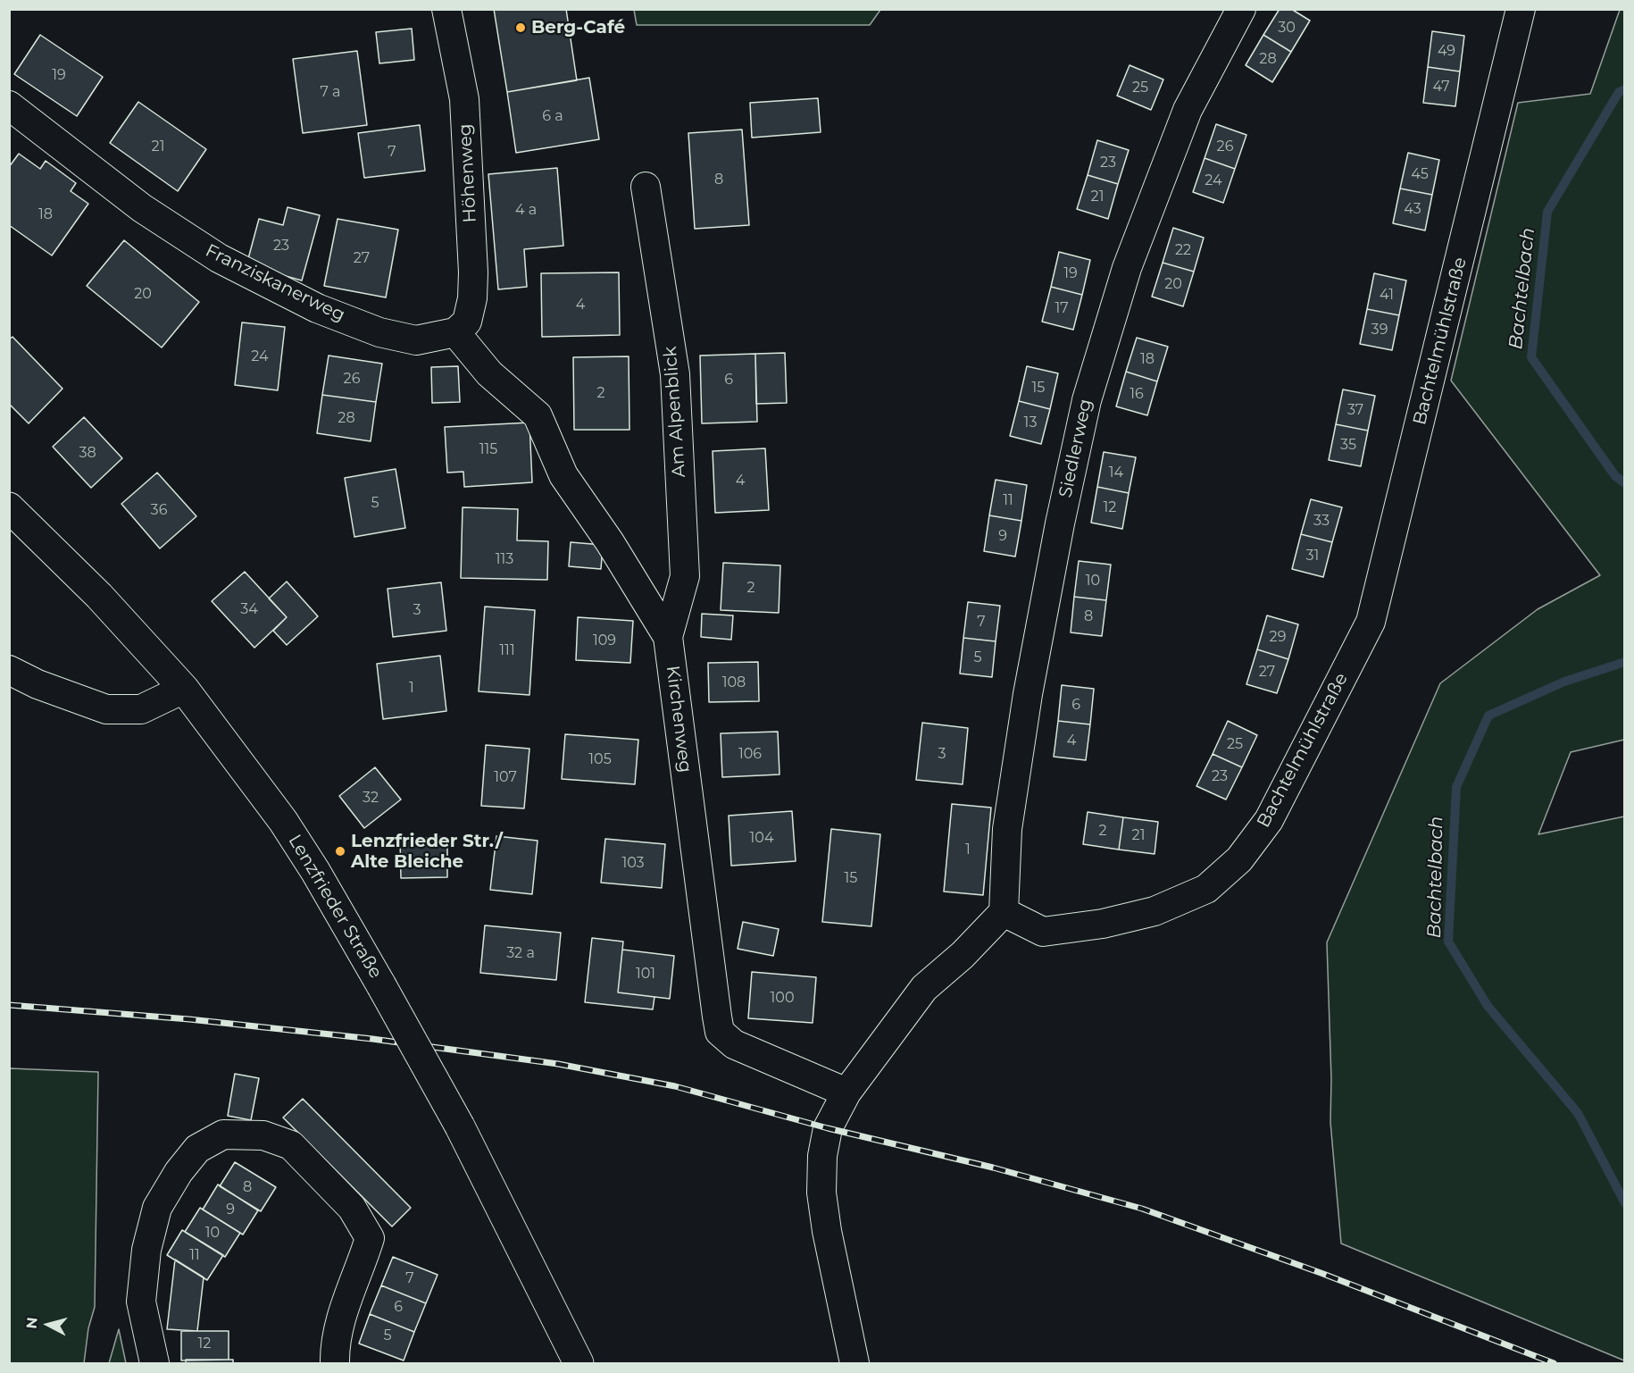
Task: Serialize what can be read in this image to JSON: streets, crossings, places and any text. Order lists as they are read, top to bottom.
{
  "streets": {
    "street": [
      "Höhenweg",
      "Franziskanerweg",
      "Bachtelmühlstraße",
      "Am Alpenblick",
      "Siedlerweg",
      "Kirchenweg",
      "Lenzfrieder Straße"
    ]
  },
  "crossings": [
    ["Höhenweg", "Franziskanerweg"],
    ["Höhenweg", "Kirchenweg"],
    ["Franziskanerweg", "Kirchenweg"],
    ["Bachtelmühlstraße", "Siedlerweg"],
    ["Am Alpenblick", "Kirchenweg"]
  ],
  "water": ["Bachtelbach"],
  "places": ["Berg-Café", "Lenzfrieder Str./ Alte Bleiche"],
  "house_numbers": [
    "30",
    "49",
    "28",
    "19",
    "47",
    "25",
    "7 a",
    "6 a",
    "21",
    "26",
    "7",
    "23",
    "45",
    "8",
    "24",
    "21",
    "43",
    "4 a",
    "18",
    "23",
    "22",
    "27",
    "19",
    "20",
    "20",
    "41",
    "4",
    "17",
    "39",
    "24",
    "18",
    "26",
    "6",
    "15",
    "2",
    "16",
    "37",
    "28",
    "13",
    "35",
    "115",
    "38",
    "14",
    "4",
    "11",
    "5",
    "12",
    "36",
    "33",
    "9",
    "31",
    "113",
    "10",
    "2",
    "34",
    "3",
    "8",
    "7",
    "29",
    "109",
    "111",
    "5",
    "27",
    "108",
    "1",
    "6",
    "4",
    "25",
    "106",
    "3",
    "105",
    "23",
    "107",
    "32",
    "2",
    "21",
    "104",
    "1",
    "103",
    "15",
    "32 a",
    "101",
    "100",
    "8",
    "9",
    "10",
    "11",
    "7",
    "6",
    "5",
    "12"
  ],
  "north": "left"
}
